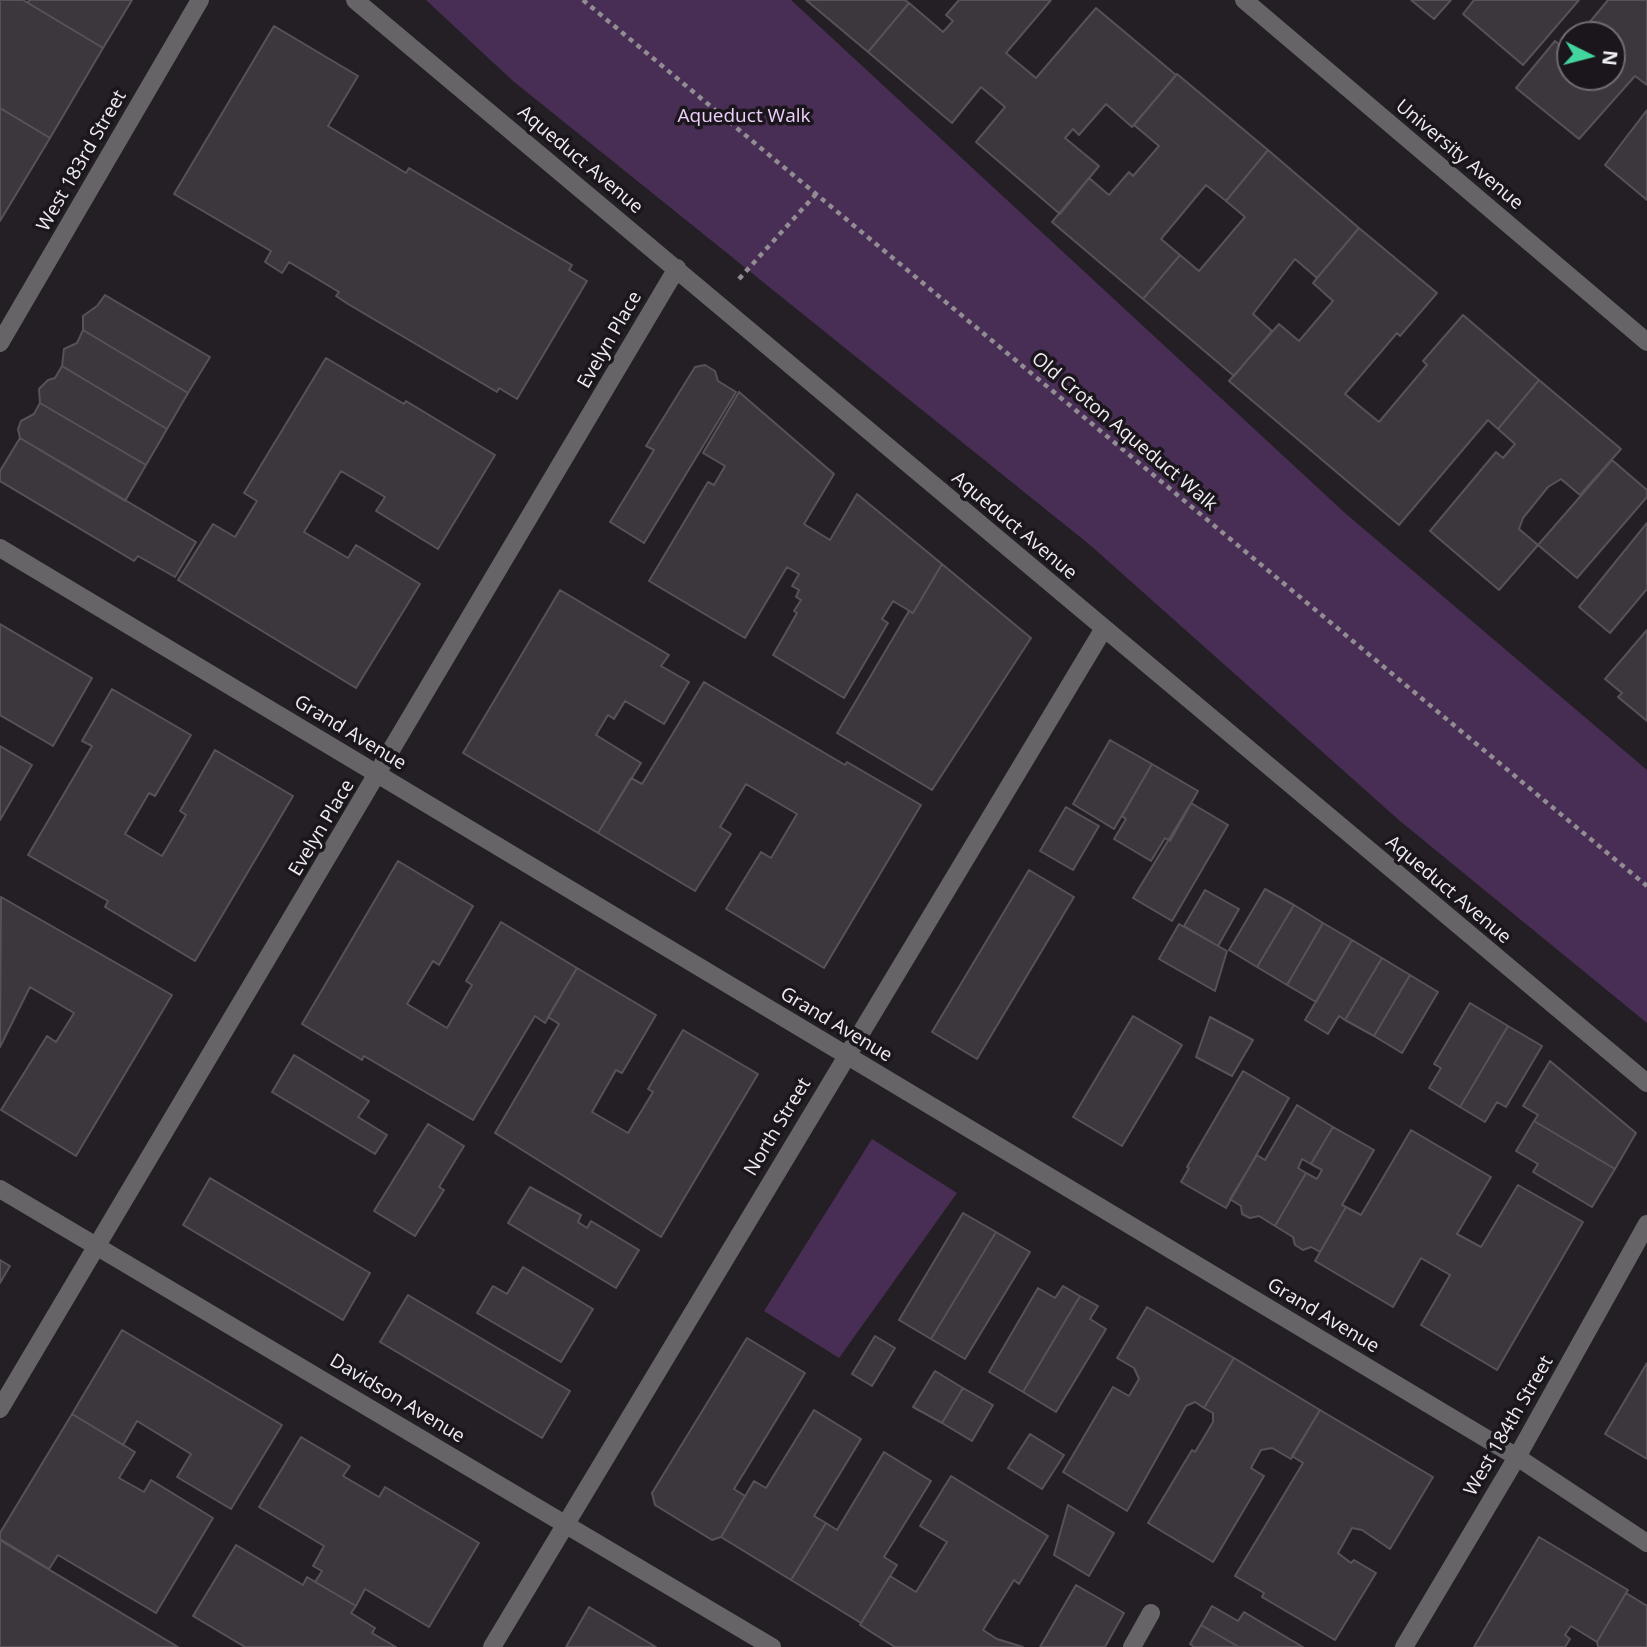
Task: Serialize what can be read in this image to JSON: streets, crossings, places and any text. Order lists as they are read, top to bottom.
{
  "streets": {
    "street": [
      "University Avenue",
      "Aqueduct Avenue",
      "West 183rd Street",
      "Evelyn Place",
      "Grand Avenue",
      "North Street",
      "Davidson Avenue",
      "West 184th Street"
    ],
    "path": ["Old Croton Aqueduct Walk"]
  },
  "crossings": [
    ["Aqueduct Avenue", "Evelyn Place"],
    ["Aqueduct Avenue", "North Street"],
    ["Evelyn Place", "Grand Avenue"],
    ["Evelyn Place", "Davidson Avenue"],
    ["Grand Avenue", "North Street"],
    ["Grand Avenue", "West 184th Street"],
    ["North Street", "Davidson Avenue"]
  ],
  "parks": ["Aqueduct Walk"],
  "north": "right"
}
